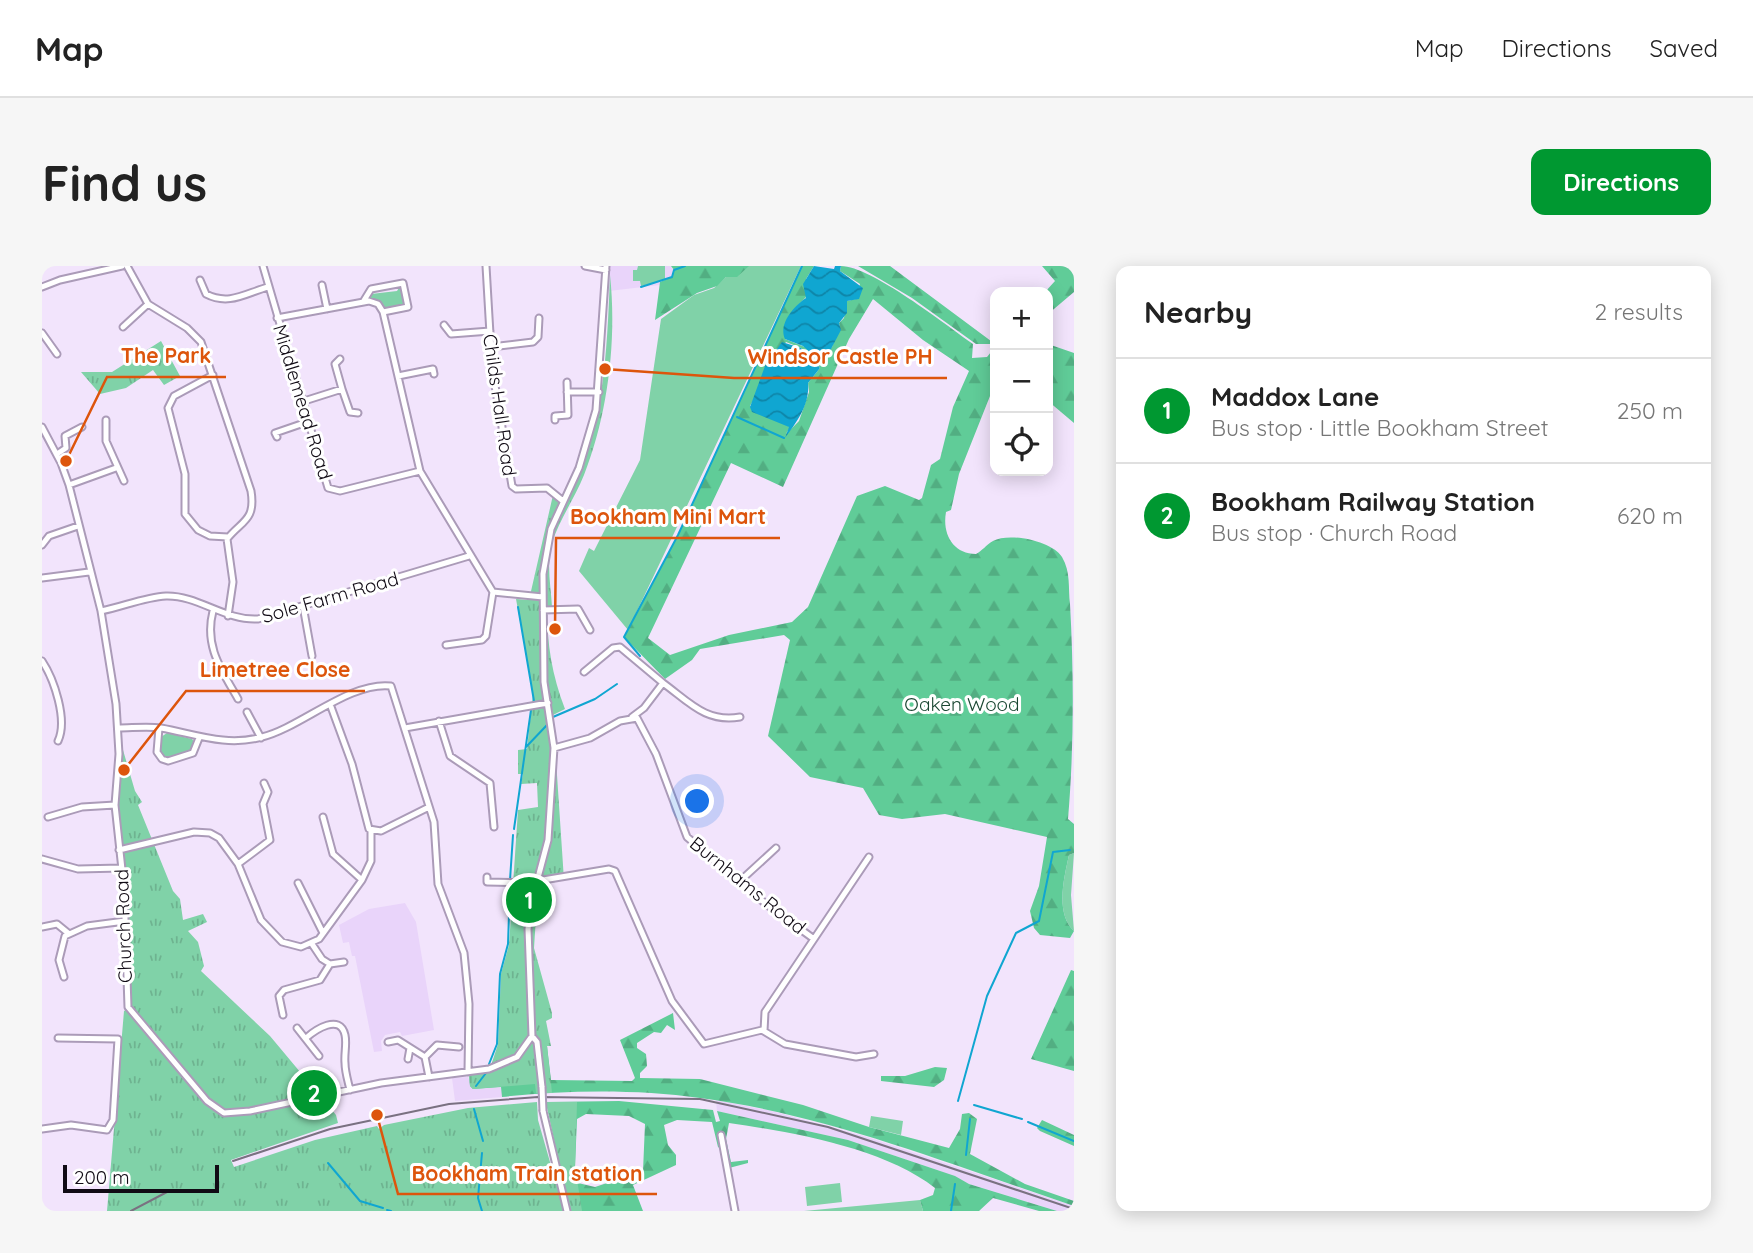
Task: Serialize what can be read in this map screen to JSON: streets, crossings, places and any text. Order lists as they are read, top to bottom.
{
  "streets": {
    "street": [
      "Middlemead Road",
      "Childs Hall Road",
      "Sole Farm Road",
      "Burnhams Road",
      "Church Road"
    ]
  },
  "crossings": [
    ["Sole Farm Road", "Church Road"]
  ],
  "parks": ["Oaken Wood"],
  "places": [
    "Windsor Castle PH",
    "The Park",
    "Bookham Mini Mart",
    "Limetree Close",
    "Bookham Train station"
  ],
  "scale_bar": "200 m",
  "page": {
    "header": "Map",
    "nav": ["Map", "Directions", "Saved"],
    "buttons": "Directions",
    "title": "Find us",
    "heading": ["Nearby", "2 results"],
    "map_buttons": ["+", "−"],
    "list": [
      {
        "mark": "1",
        "name": "Maddox Lane",
        "note": "Bus stop · Little Bookham Street",
        "value": "250 m"
      },
      {
        "mark": "2",
        "name": "Bookham Railway Station",
        "note": "Bus stop · Church Road",
        "value": "620 m"
      }
    ],
    "pins": ["1", "2"],
    "scale": "200 m"
  }
}
